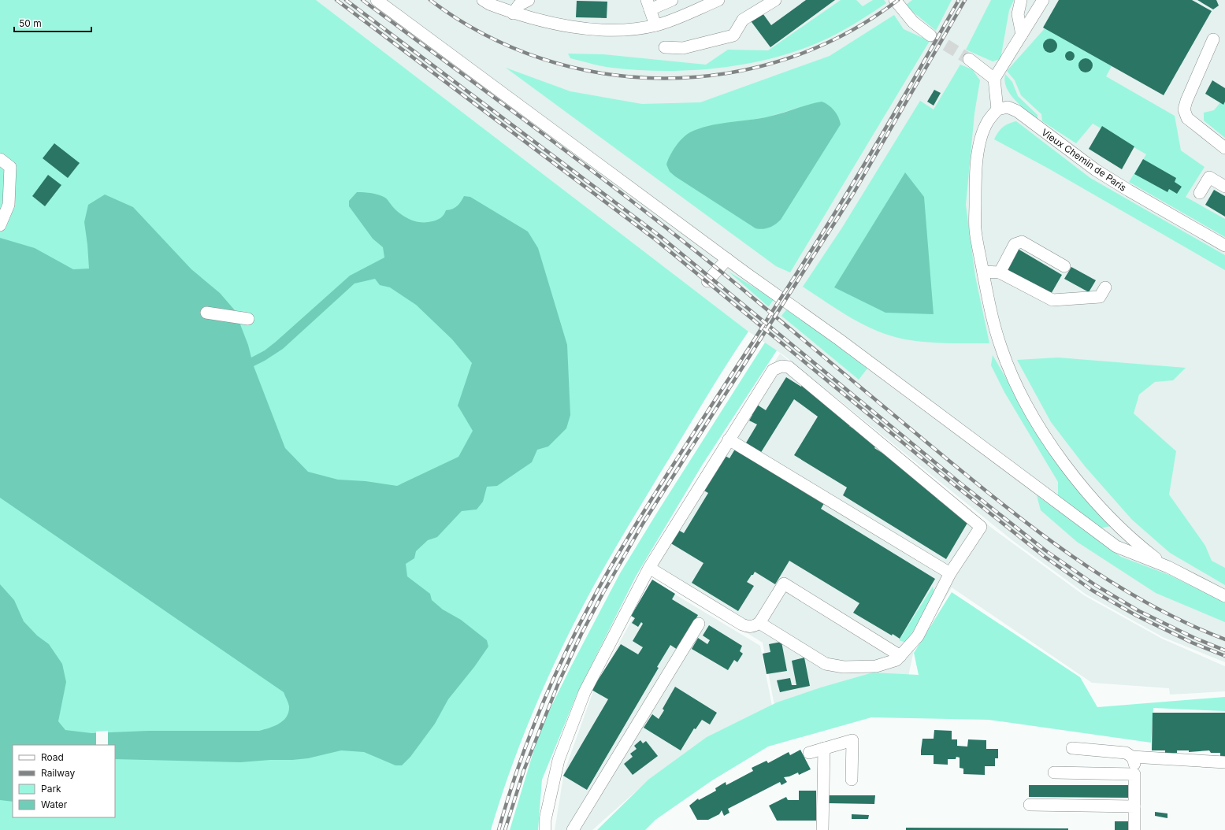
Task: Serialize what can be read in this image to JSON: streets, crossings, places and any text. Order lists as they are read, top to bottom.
{
  "streets": {
    "street": ["Vieux Chemin de Paris"]
  },
  "legend": [
    "Road",
    "Railway",
    "Park",
    "Water"
  ],
  "scale_bar": "50 m"
}
